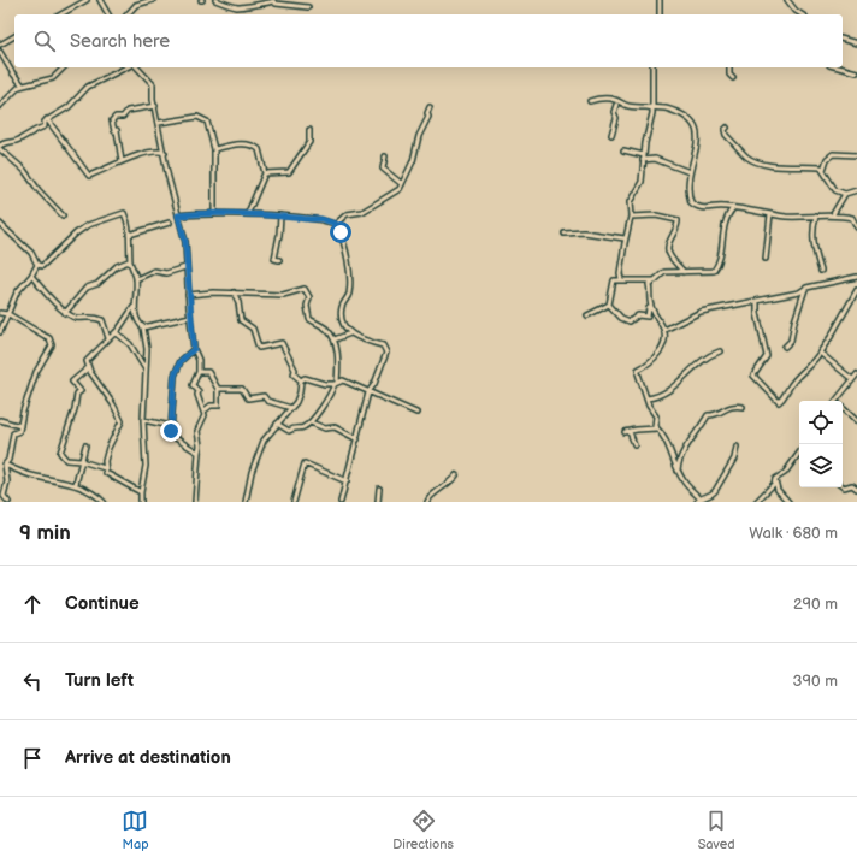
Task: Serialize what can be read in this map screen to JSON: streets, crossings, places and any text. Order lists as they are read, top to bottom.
{
  "page": {
    "search": "Search here",
    "heading": ["9 min", "Walk · 680 m"],
    "list": [
      ["Continue", "290 m"],
      ["Turn left", "390 m"],
      "Arrive at destination"
    ],
    "nav": ["Map", "Directions", "Saved"]
  }
}
